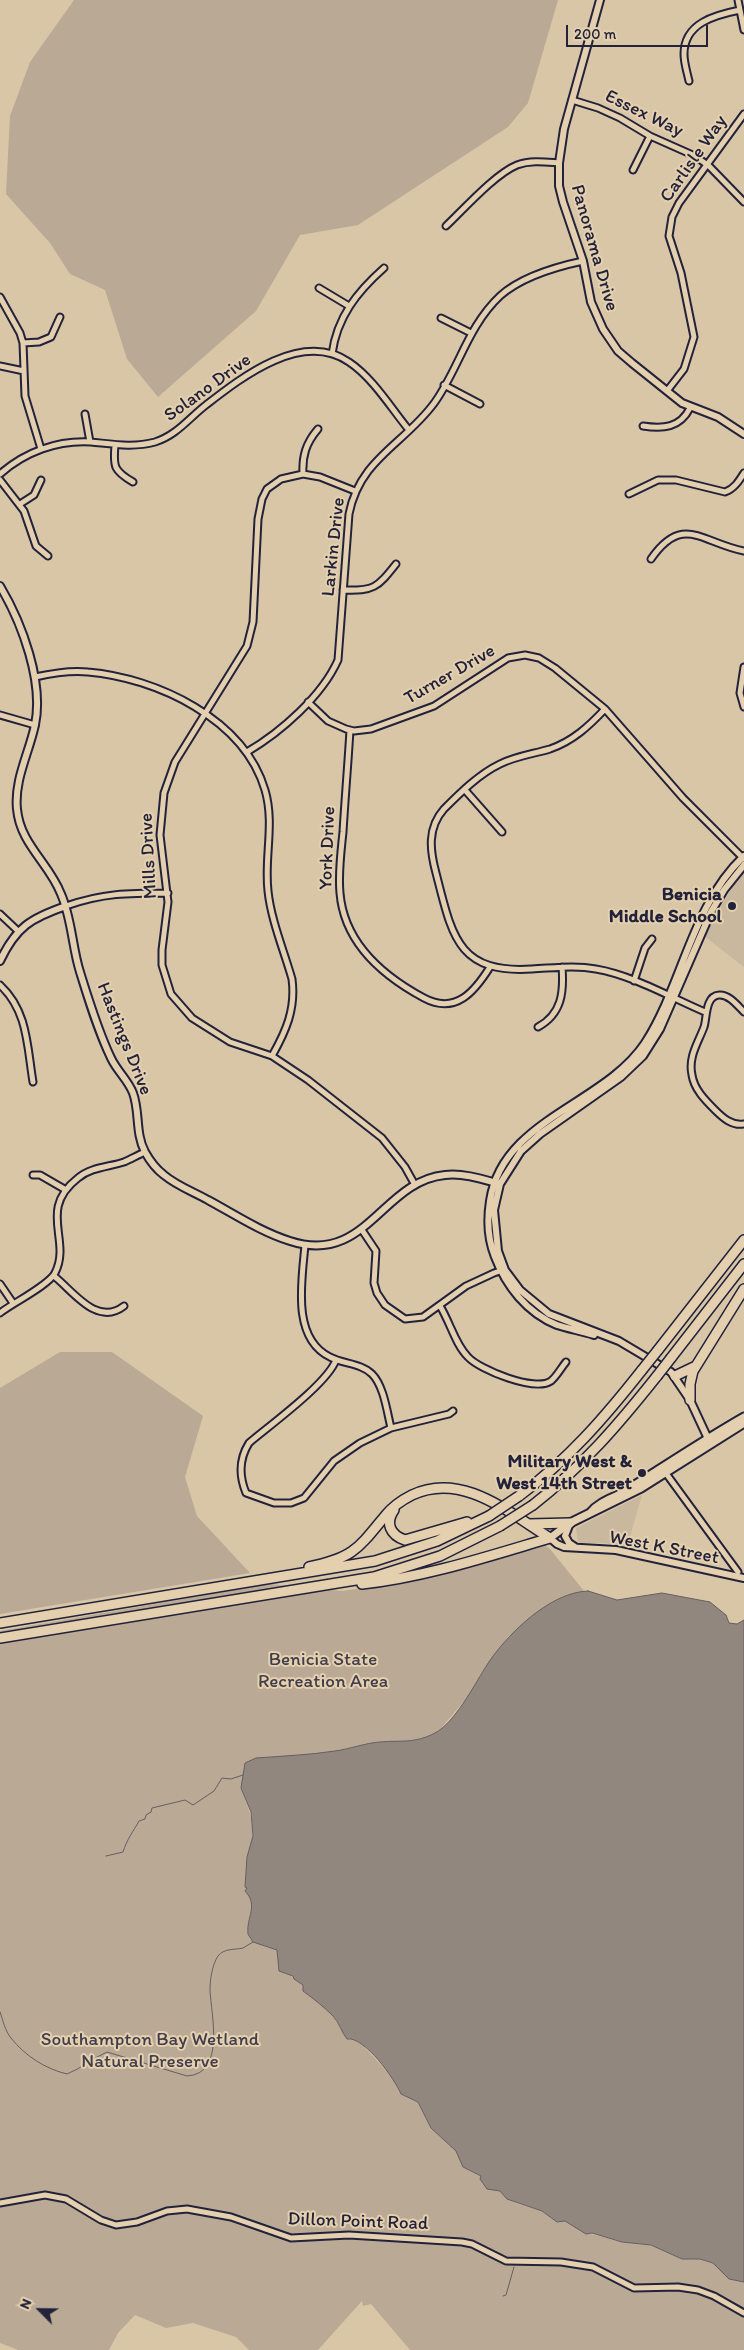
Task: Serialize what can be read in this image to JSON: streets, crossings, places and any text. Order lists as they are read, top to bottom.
{
  "streets": {
    "street": [
      "Essex Way",
      "Carlisle Way",
      "Panorama Drive",
      "Solano Drive",
      "Larkin Drive",
      "Turner Drive",
      "York Drive",
      "Mills Drive",
      "Hastings Drive",
      "West K Street",
      "Dillon Point Road"
    ]
  },
  "crossings": [
    ["Essex Way", "Carlisle Way"],
    ["Essex Way", "Panorama Drive"],
    ["Carlisle Way", "Panorama Drive"],
    ["Panorama Drive", "Larkin Drive"],
    ["Solano Drive", "Larkin Drive"],
    ["Larkin Drive", "Turner Drive"],
    ["Larkin Drive", "Mills Drive"],
    ["Turner Drive", "York Drive"],
    ["Mills Drive", "Hastings Drive"]
  ],
  "parks": ["Benicia State Recreation Area", "Southampton Bay Wetland Natural Preserve"],
  "places": ["Benicia Middle School", "Military West & West 14th Street"],
  "scale_bar": "200 m",
  "north": "top left"
}
